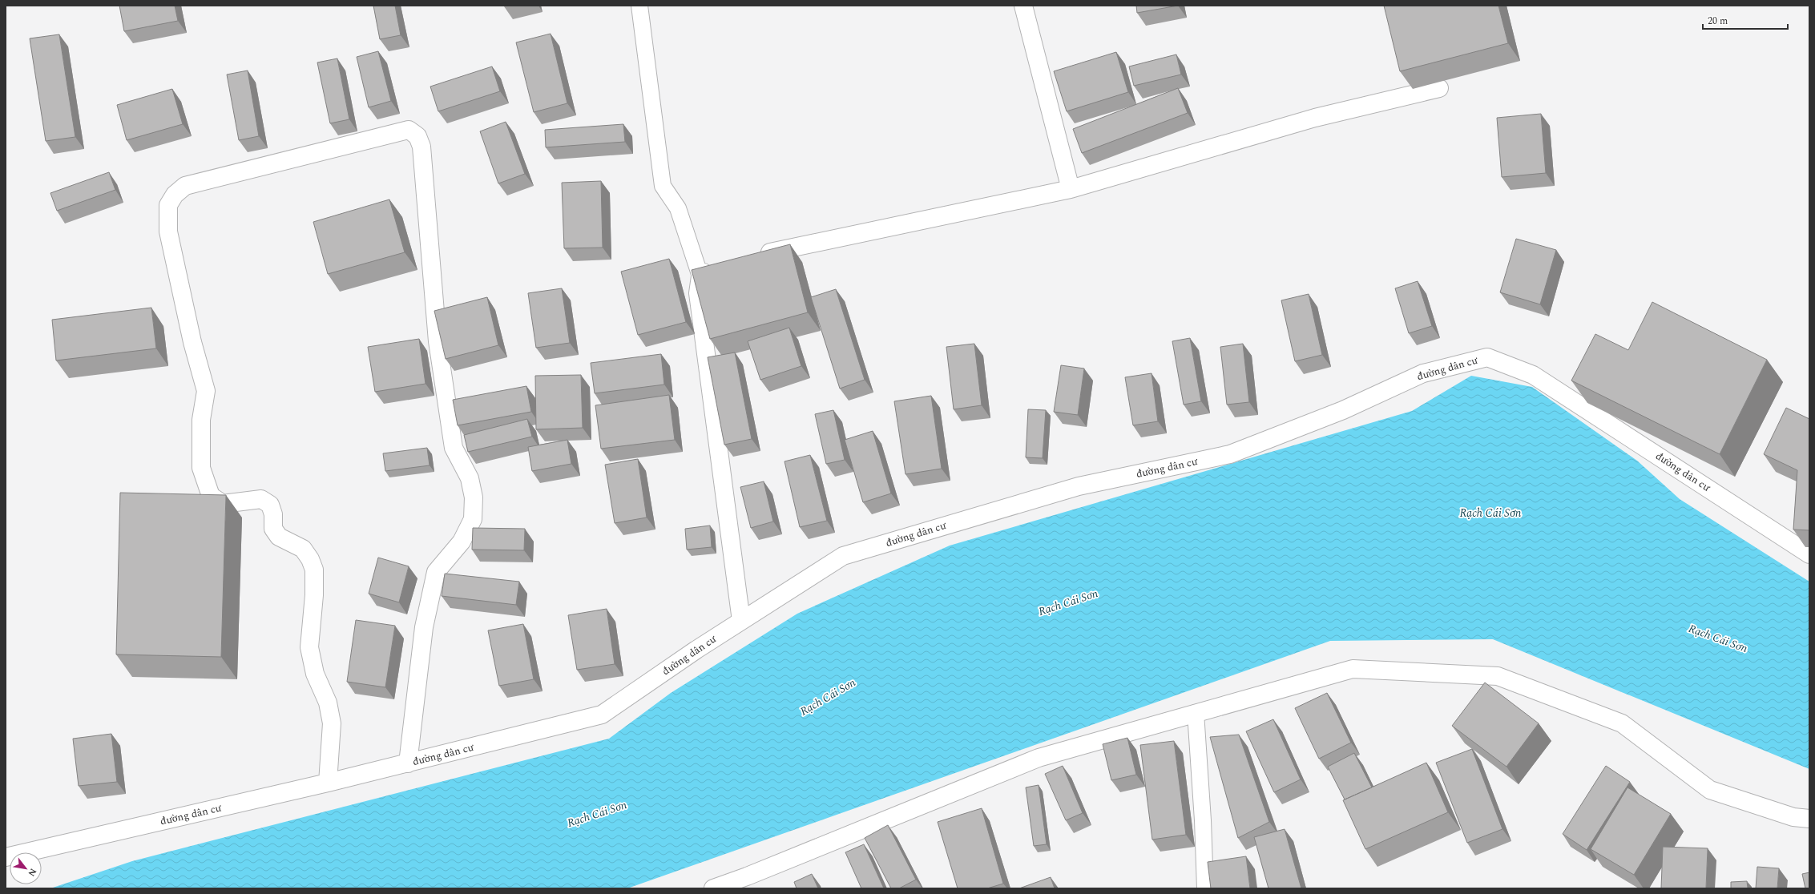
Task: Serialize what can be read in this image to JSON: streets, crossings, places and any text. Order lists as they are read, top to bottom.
{
  "streets": {
    "street": ["đường dân cư"]
  },
  "water": ["Rạch Cái Sơn"],
  "scale_bar": "20 m",
  "north": "bottom right"
}
